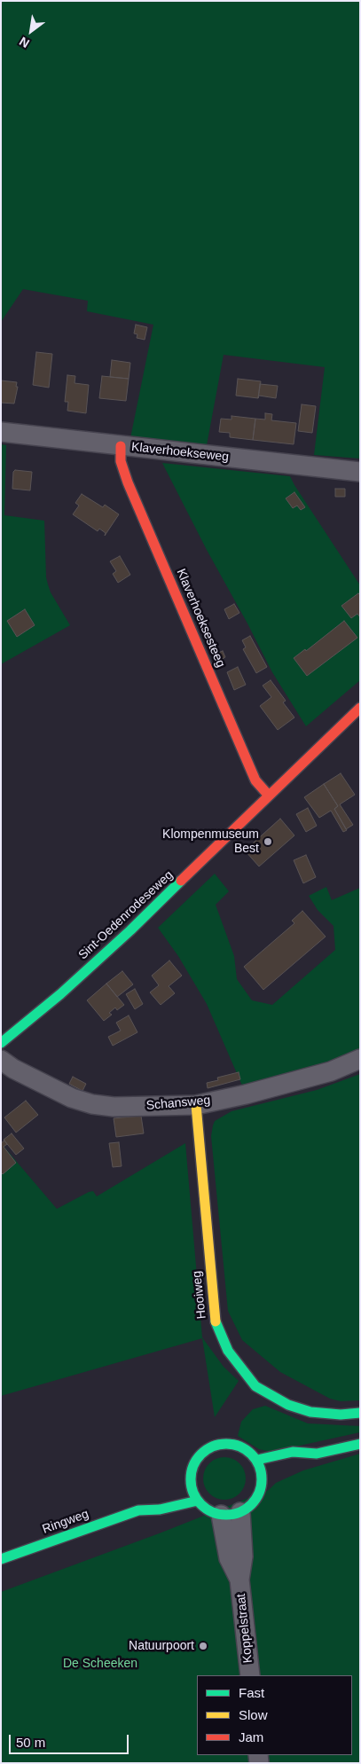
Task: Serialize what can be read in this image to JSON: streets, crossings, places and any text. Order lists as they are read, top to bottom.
{
  "streets": {
    "street": [
      "Klaverhoekseweg",
      "Klaverhoeksesteeg",
      "Sint-Oedenrodeseweg",
      "Schansweg",
      "Hooiweg",
      "Ringweg",
      "Koppelstraat"
    ]
  },
  "crossings": [
    ["Klaverhoekseweg", "Klaverhoeksesteeg"],
    ["Klaverhoeksesteeg", "Sint-Oedenrodeseweg"],
    ["Schansweg", "Hooiweg"],
    ["Ringweg", "Koppelstraat"]
  ],
  "parks": ["De Scheeken"],
  "places": ["Klompenmuseum Best", "Natuurpoort"],
  "legend": ["Fast", "Slow", "Jam"],
  "scale_bar": "50 m",
  "north": "bottom left"
}
